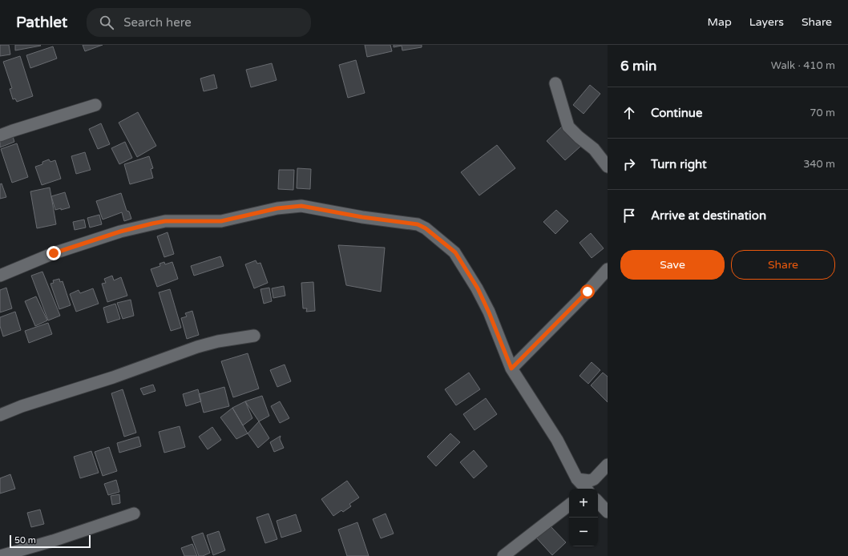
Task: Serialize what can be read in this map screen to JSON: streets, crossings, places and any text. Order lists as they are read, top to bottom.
{
  "scale_bar": "50 m",
  "page": {
    "header": "Pathlet",
    "search": "Search here",
    "nav": ["Map", "Layers", "Share"],
    "heading": ["6 min", "Walk · 410 m"],
    "list": [
      ["Continue", "70 m"],
      ["Turn right", "340 m"],
      "Arrive at destination"
    ],
    "buttons": ["Save", "Share"],
    "map_buttons": ["+", "−"],
    "scale": "50 m"
  }
}
